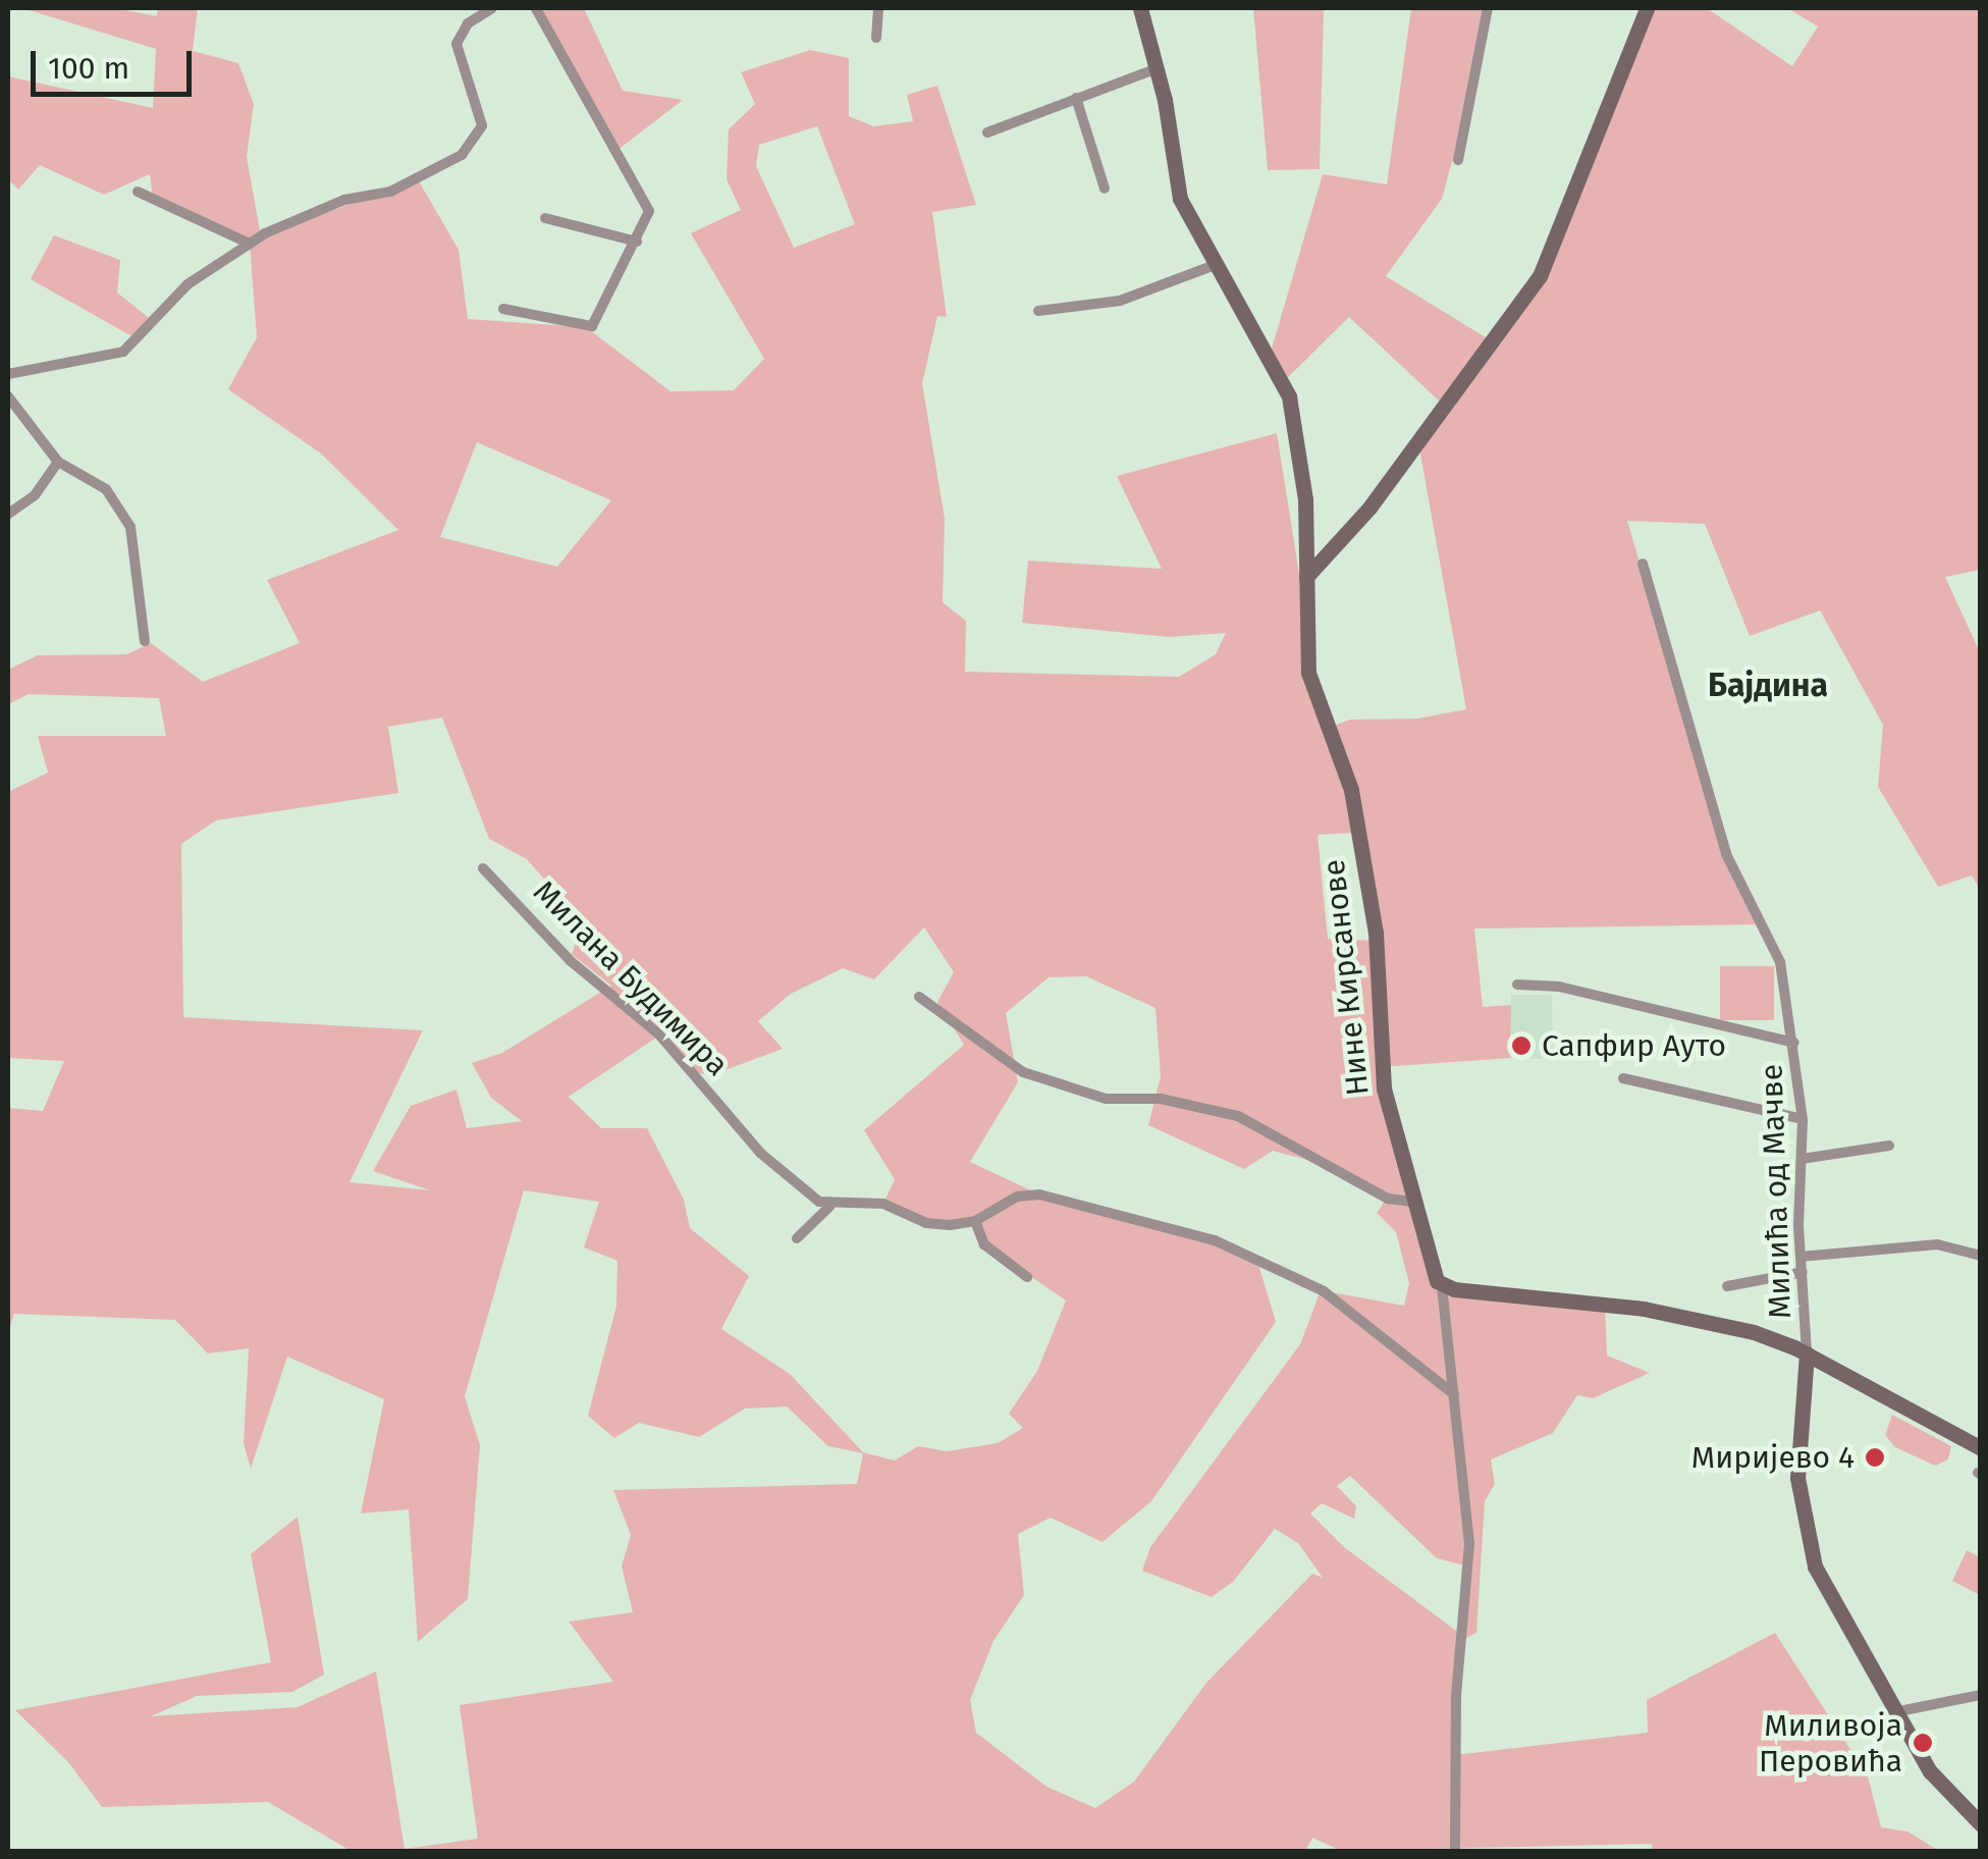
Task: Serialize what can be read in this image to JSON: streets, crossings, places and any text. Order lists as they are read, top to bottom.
{
  "streets": {
    "street": ["Нине Кирсанове", "Милана Будимира", "Милића од Мачве"]
  },
  "districts": ["Бајдина"],
  "places": ["Сапфир Ауто", "Миријево 4", "Миливоја Перовића"],
  "scale_bar": "100 m"
}
